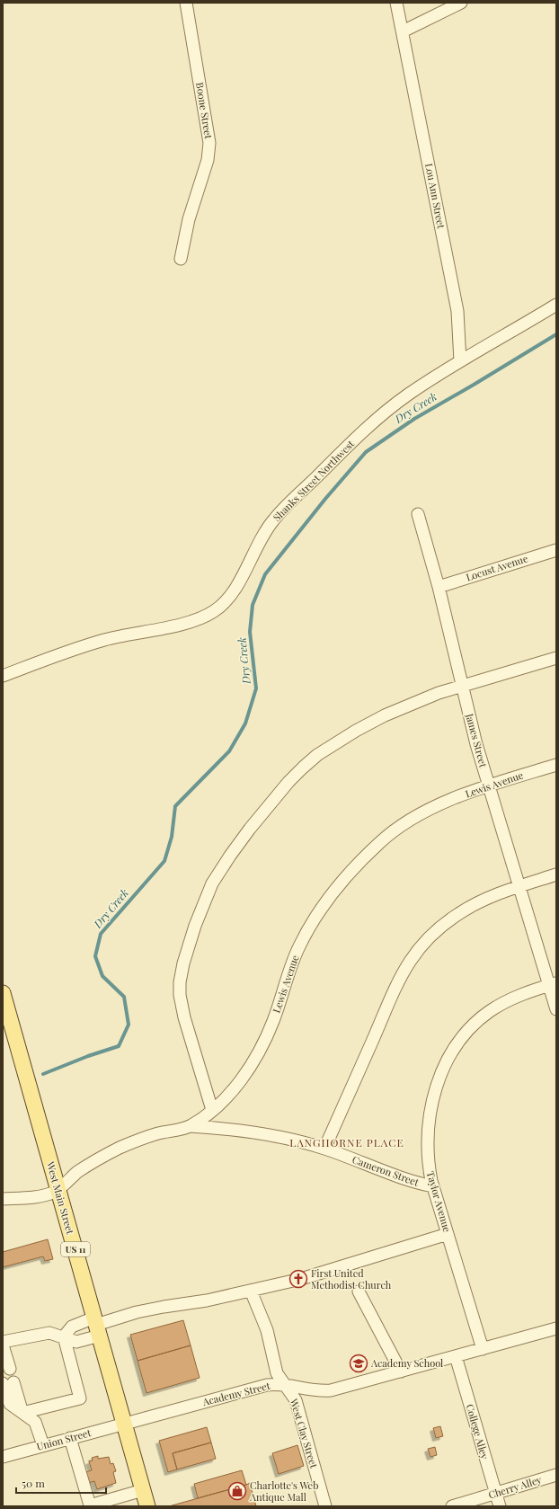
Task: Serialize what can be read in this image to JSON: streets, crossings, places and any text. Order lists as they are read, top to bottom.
{
  "streets": {
    "main road": ["West Main Street", "US 11"],
    "street": [
      "Boone Street",
      "Lou Ann Street",
      "Shanks Street Northwest",
      "Locust Avenue",
      "James Street",
      "Lewis Avenue",
      "Cameron Street",
      "Taylor Avenue",
      "Academy Street",
      "College Alley",
      "West Clay Street",
      "Union Street",
      "Cherry Alley"
    ]
  },
  "crossings": [
    ["Lou Ann Street", "Shanks Street Northwest"],
    ["Locust Avenue", "James Street"],
    ["James Street", "Lewis Avenue"],
    ["James Street", "Taylor Avenue"],
    ["Lewis Avenue", "Cameron Street"],
    ["Lewis Avenue", "West Main Street"],
    ["Cameron Street", "Taylor Avenue"],
    ["West Main Street", "Academy Street"],
    ["West Main Street", "Union Street"],
    ["Taylor Avenue", "Academy Street"],
    ["Academy Street", "College Alley"],
    ["Academy Street", "West Clay Street"],
    ["Academy Street", "Union Street"],
    ["College Alley", "Cherry Alley"]
  ],
  "districts": ["LANGHORNE PLACE"],
  "water": ["Dry Creek"],
  "places": {
    "church": ["First United Methodist Church"],
    "school or university": ["Academy School"],
    "shop": ["Charlotte's Web Antique Mall"]
  },
  "scale_bar": "50 m"
}
